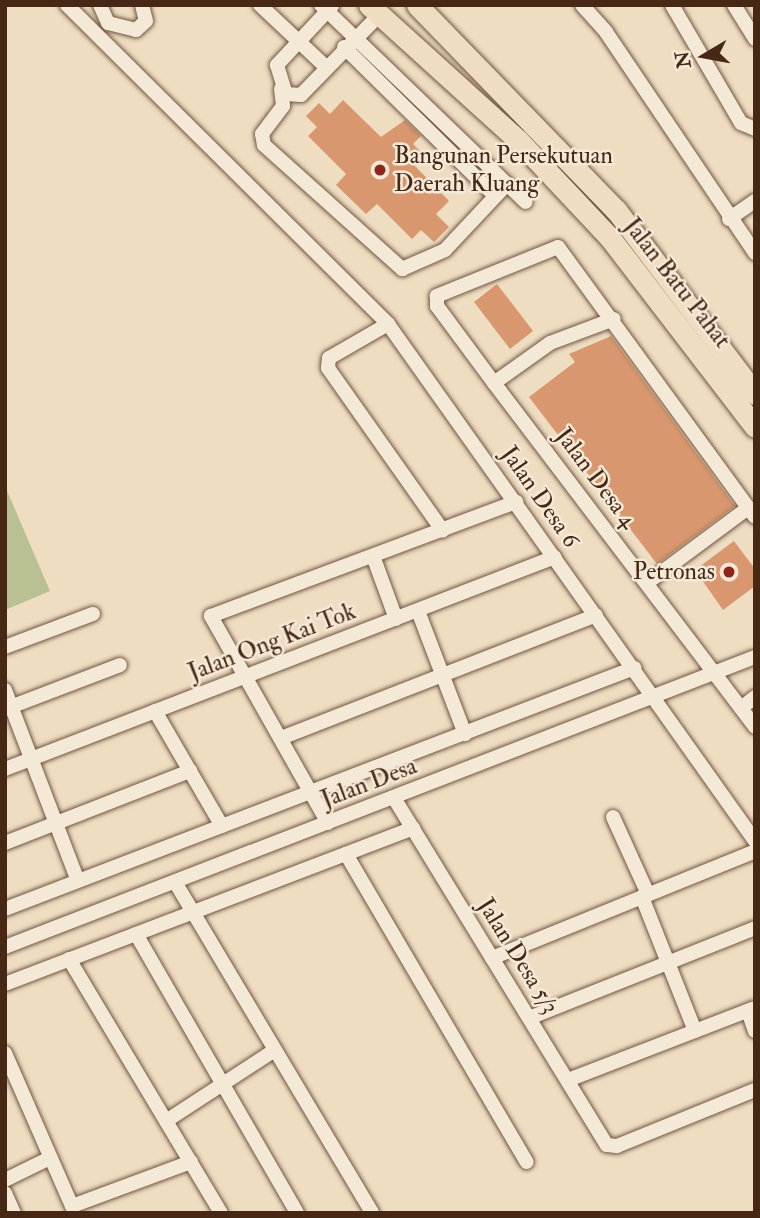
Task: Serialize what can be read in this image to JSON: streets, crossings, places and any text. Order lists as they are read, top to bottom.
{
  "streets": {
    "highway": ["Jalan Batu Pahat"],
    "street": [
      "Jalan Desa 4",
      "Jalan Desa 6",
      "Jalan Ong Kai Tok",
      "Jalan Desa",
      "Jalan Desa 5/3"
    ]
  },
  "crossings": [
    ["Jalan Desa 4", "Jalan Desa"],
    ["Jalan Desa 6", "Jalan Ong Kai Tok"],
    ["Jalan Desa 6", "Jalan Desa"],
    ["Jalan Desa", "Jalan Desa 5/3"]
  ],
  "places": ["Bangunan Persekutuan Daerah Kluang", "Petronas"],
  "north": "left"
}
